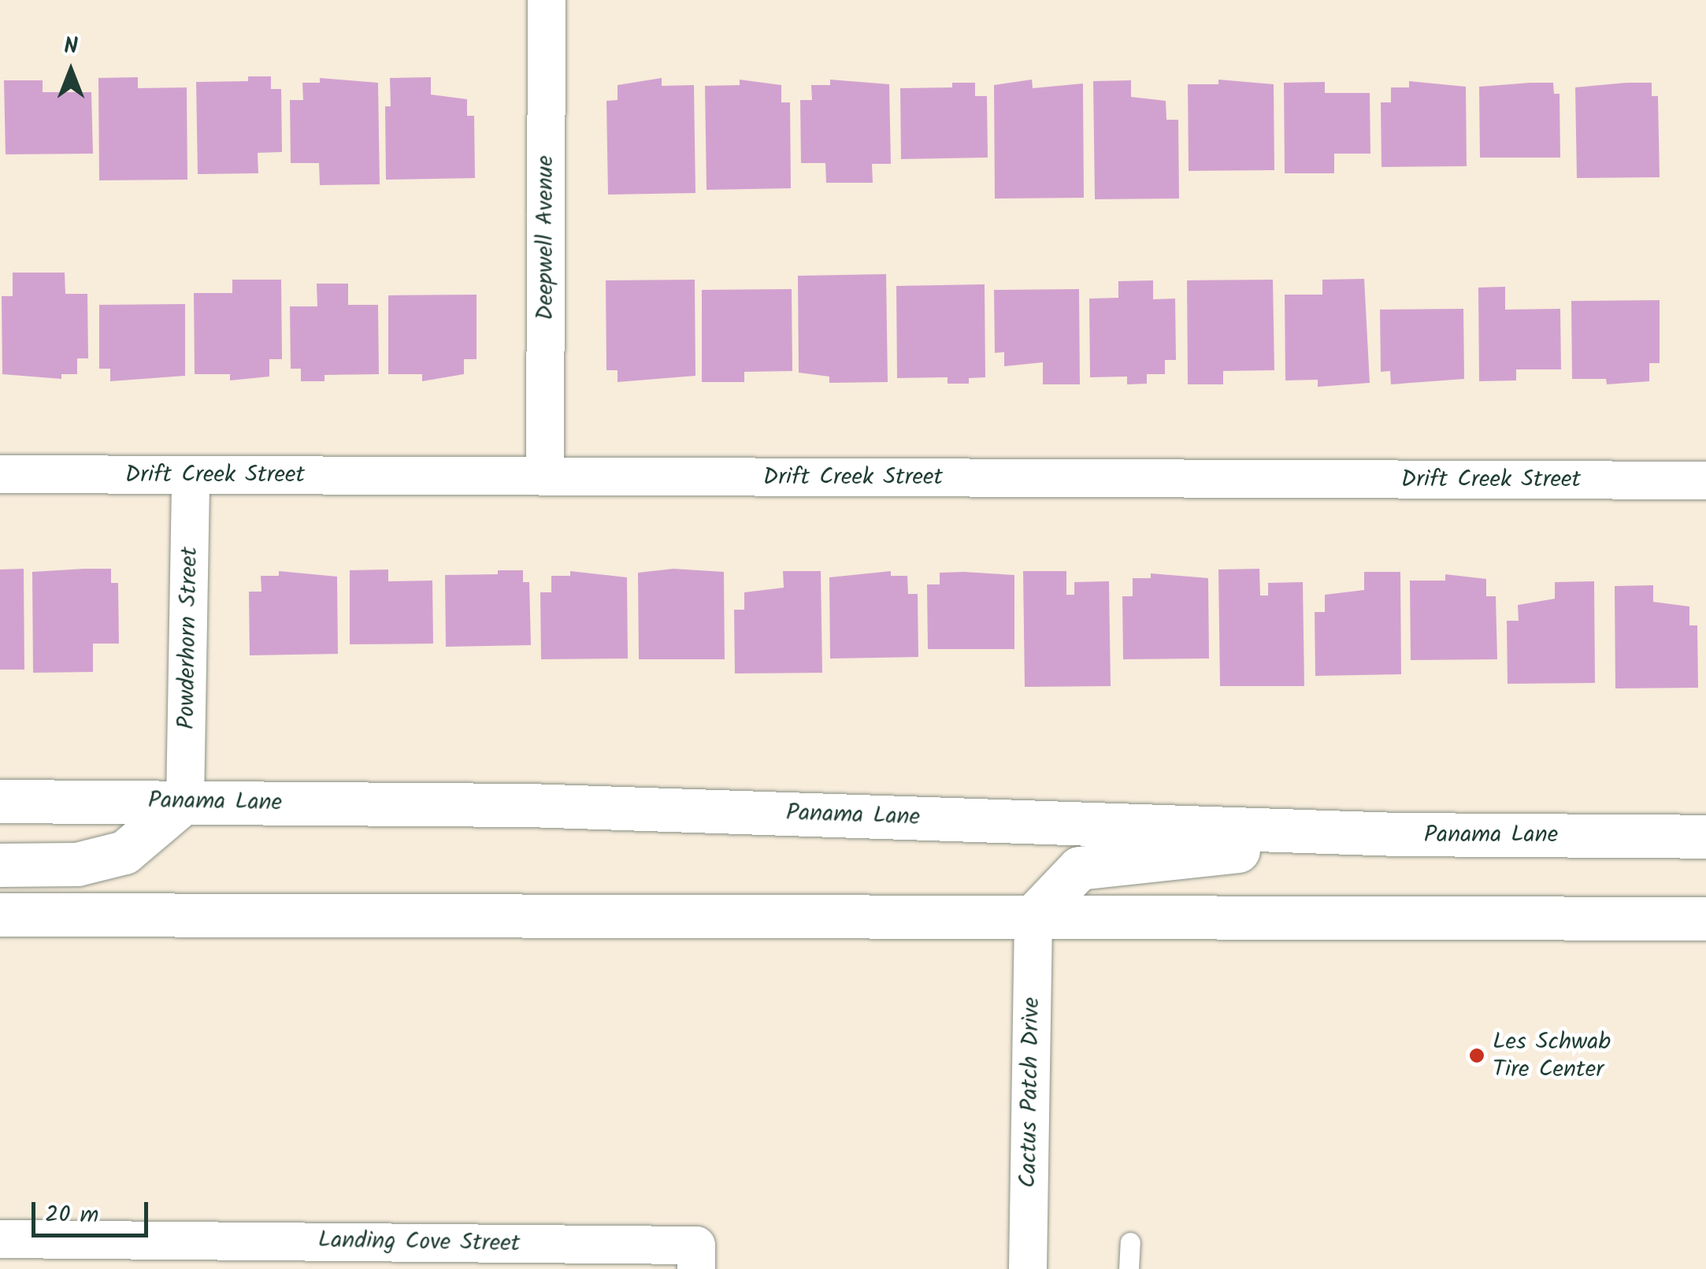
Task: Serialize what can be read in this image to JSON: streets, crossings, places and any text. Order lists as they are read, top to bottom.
{
  "streets": {
    "main road": ["Panama Lane"],
    "street": [
      "Deepwell Avenue",
      "Drift Creek Street",
      "Powderhorn Street",
      "Cactus Patch Drive",
      "Landing Cove Street"
    ]
  },
  "crossings": [
    ["Deepwell Avenue", "Drift Creek Street"],
    ["Drift Creek Street", "Powderhorn Street"],
    ["Powderhorn Street", "Panama Lane"]
  ],
  "places": ["Les Schwab Tire Center"],
  "scale_bar": "20 m",
  "north": "top"
}
